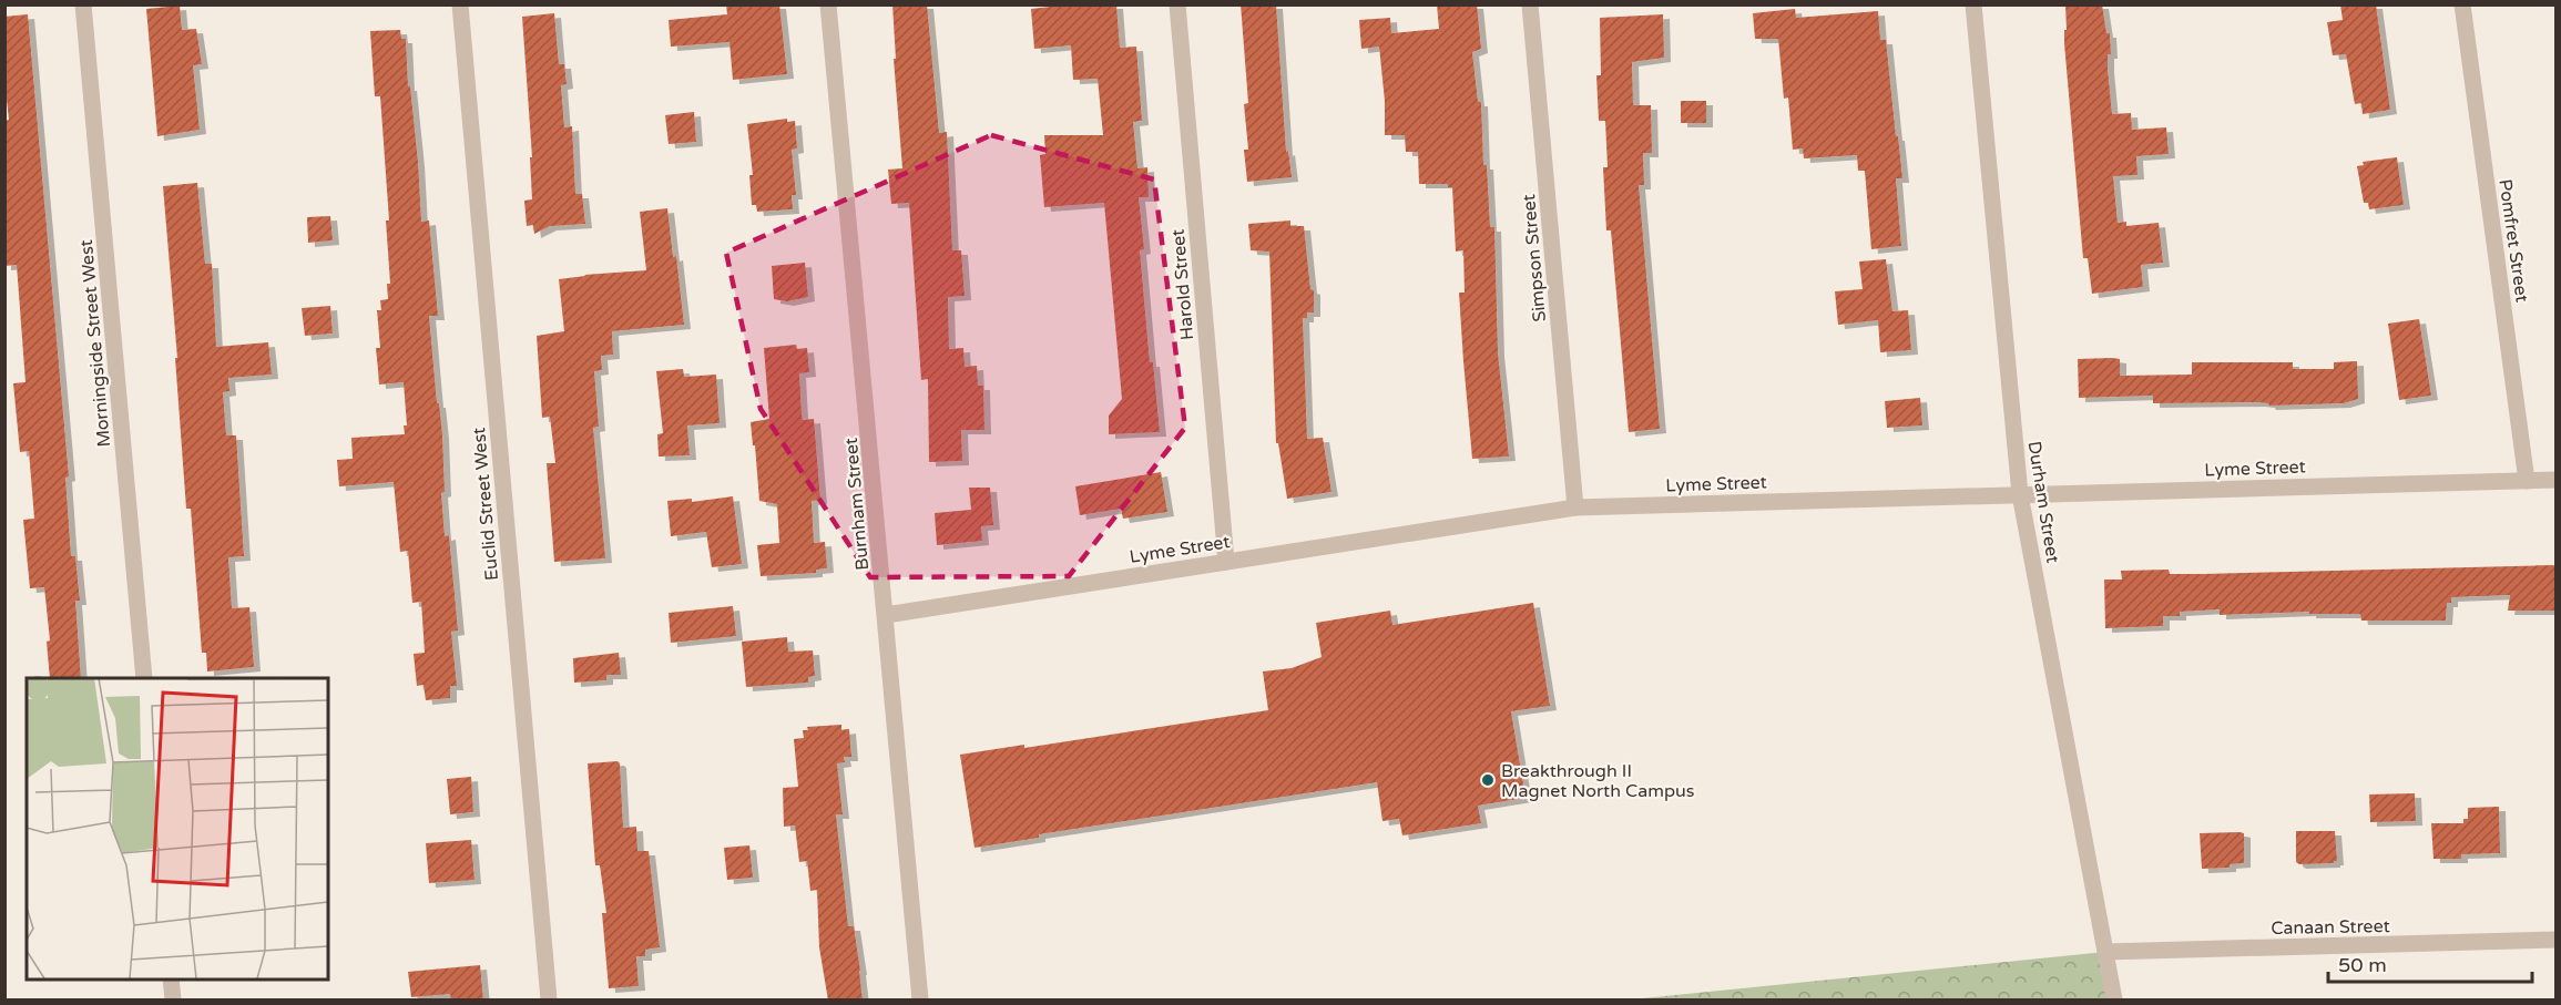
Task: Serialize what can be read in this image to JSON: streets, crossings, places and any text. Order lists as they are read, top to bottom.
{
  "streets": {
    "street": [
      "Pomfret Street",
      "Simpson Street",
      "Harold Street",
      "Morningside Street West",
      "Lyme Street",
      "Durham Street",
      "Euclid Street West",
      "Burnham Street",
      "Canaan Street"
    ]
  },
  "crossings": [
    ["Pomfret Street", "Lyme Street"],
    ["Simpson Street", "Lyme Street"],
    ["Harold Street", "Lyme Street"],
    ["Lyme Street", "Durham Street"],
    ["Lyme Street", "Burnham Street"],
    ["Durham Street", "Canaan Street"]
  ],
  "places": ["Breakthrough II Magnet North Campus"],
  "scale_bar": "50 m"
}
